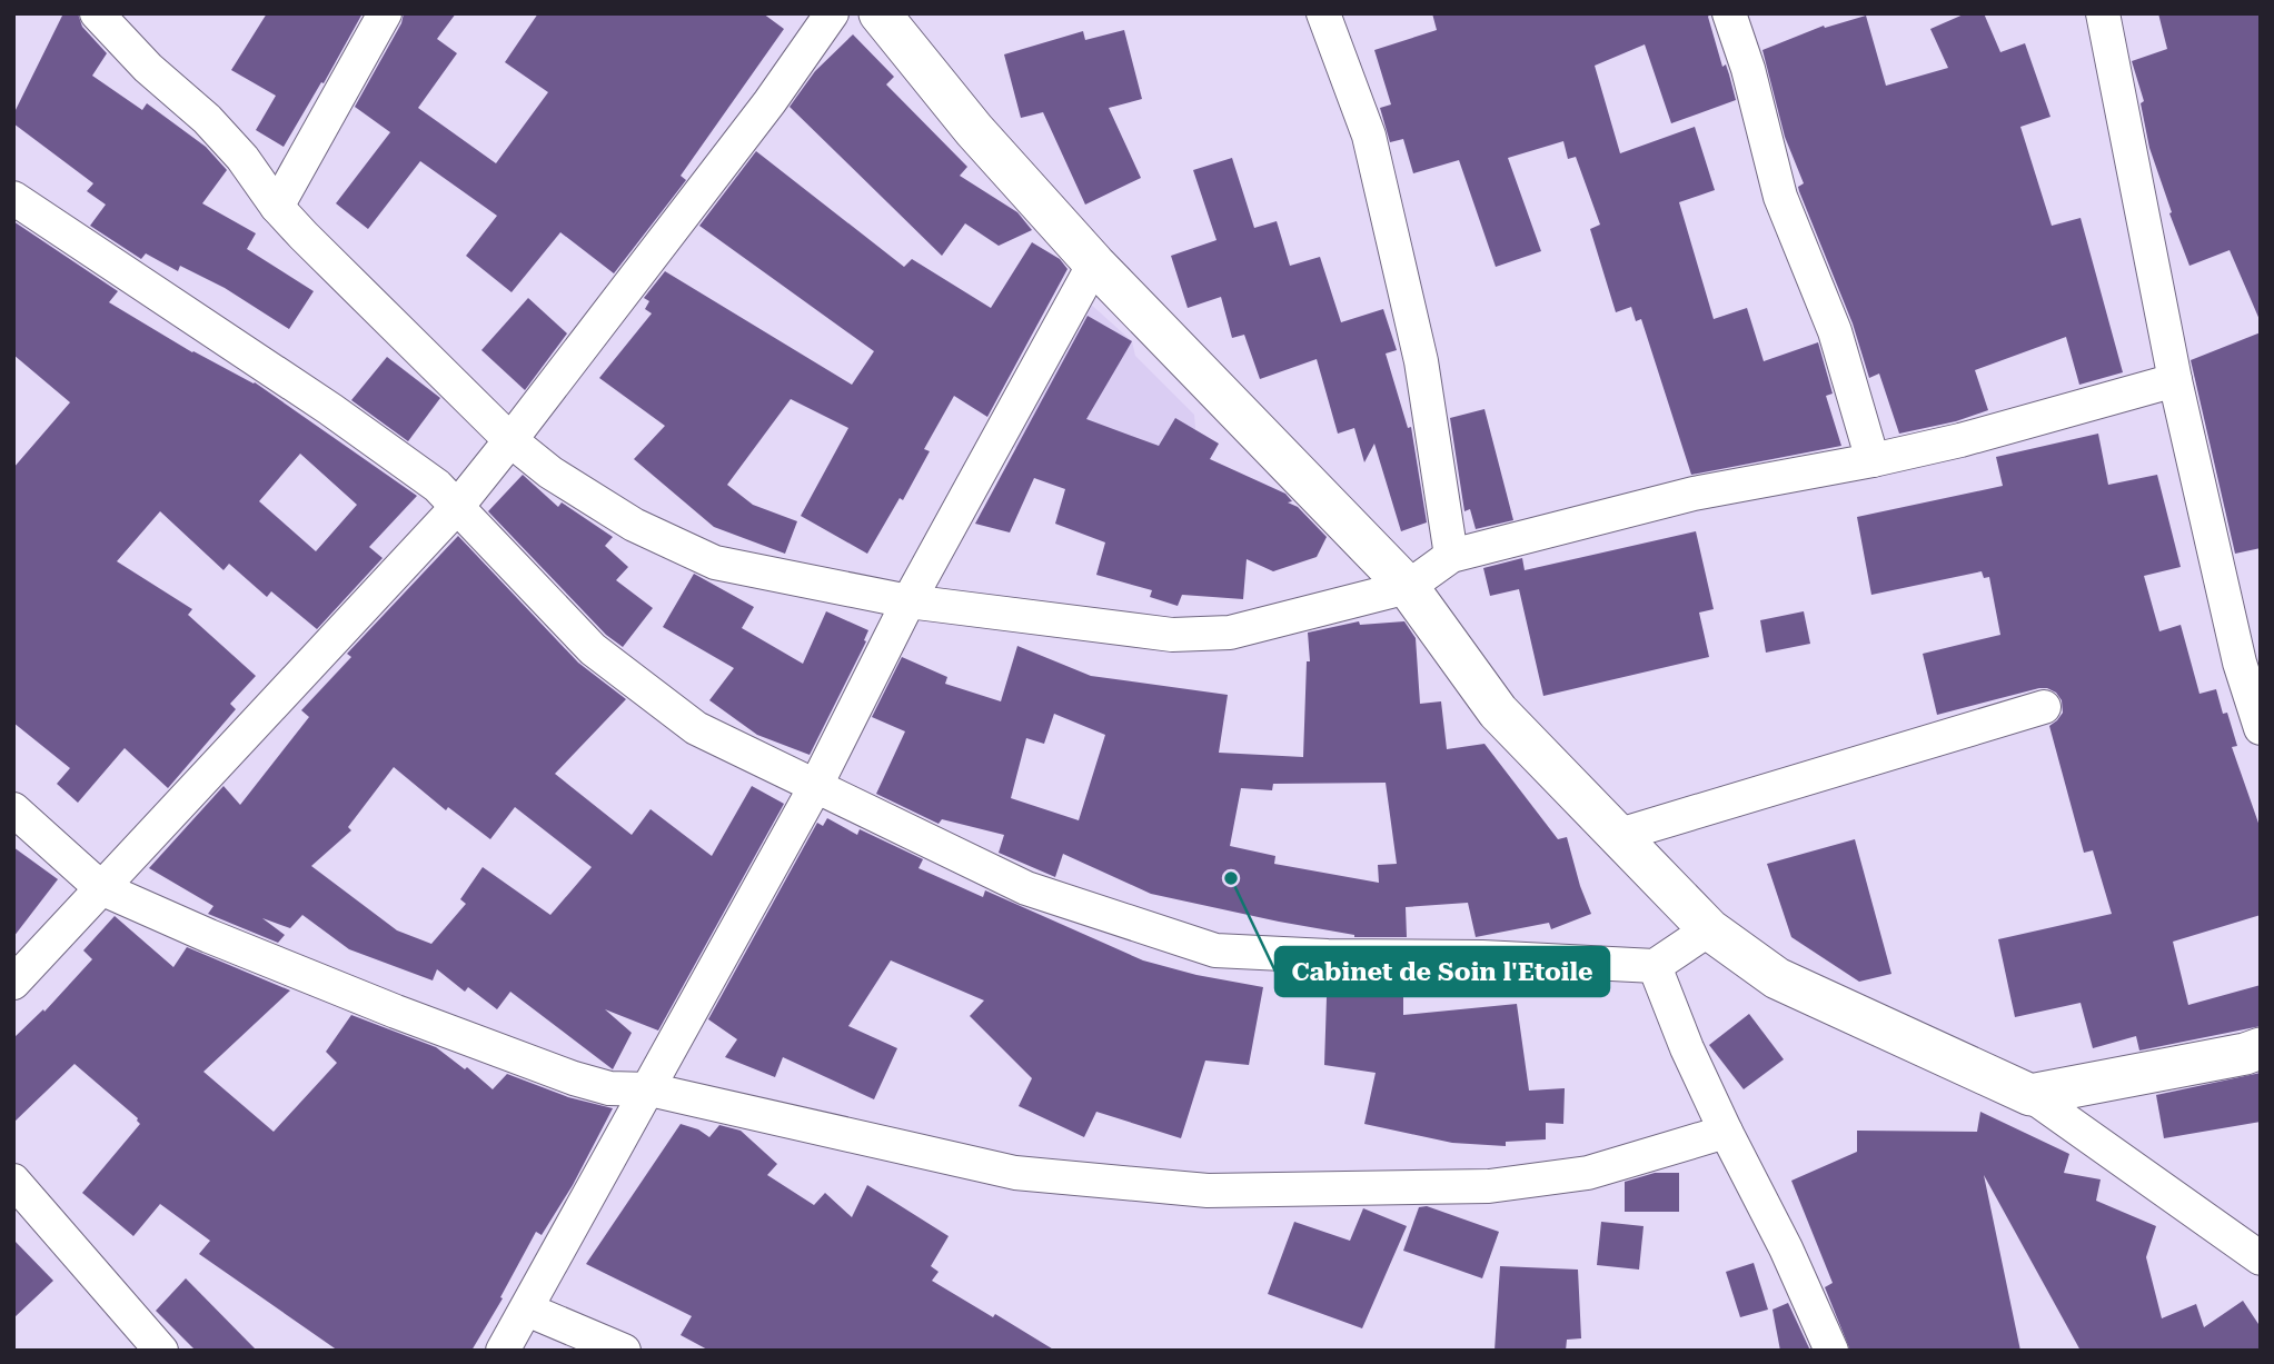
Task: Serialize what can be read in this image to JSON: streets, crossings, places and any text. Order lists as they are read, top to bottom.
{
  "places": ["Cabinet de Soin l'Etoile"]
}
